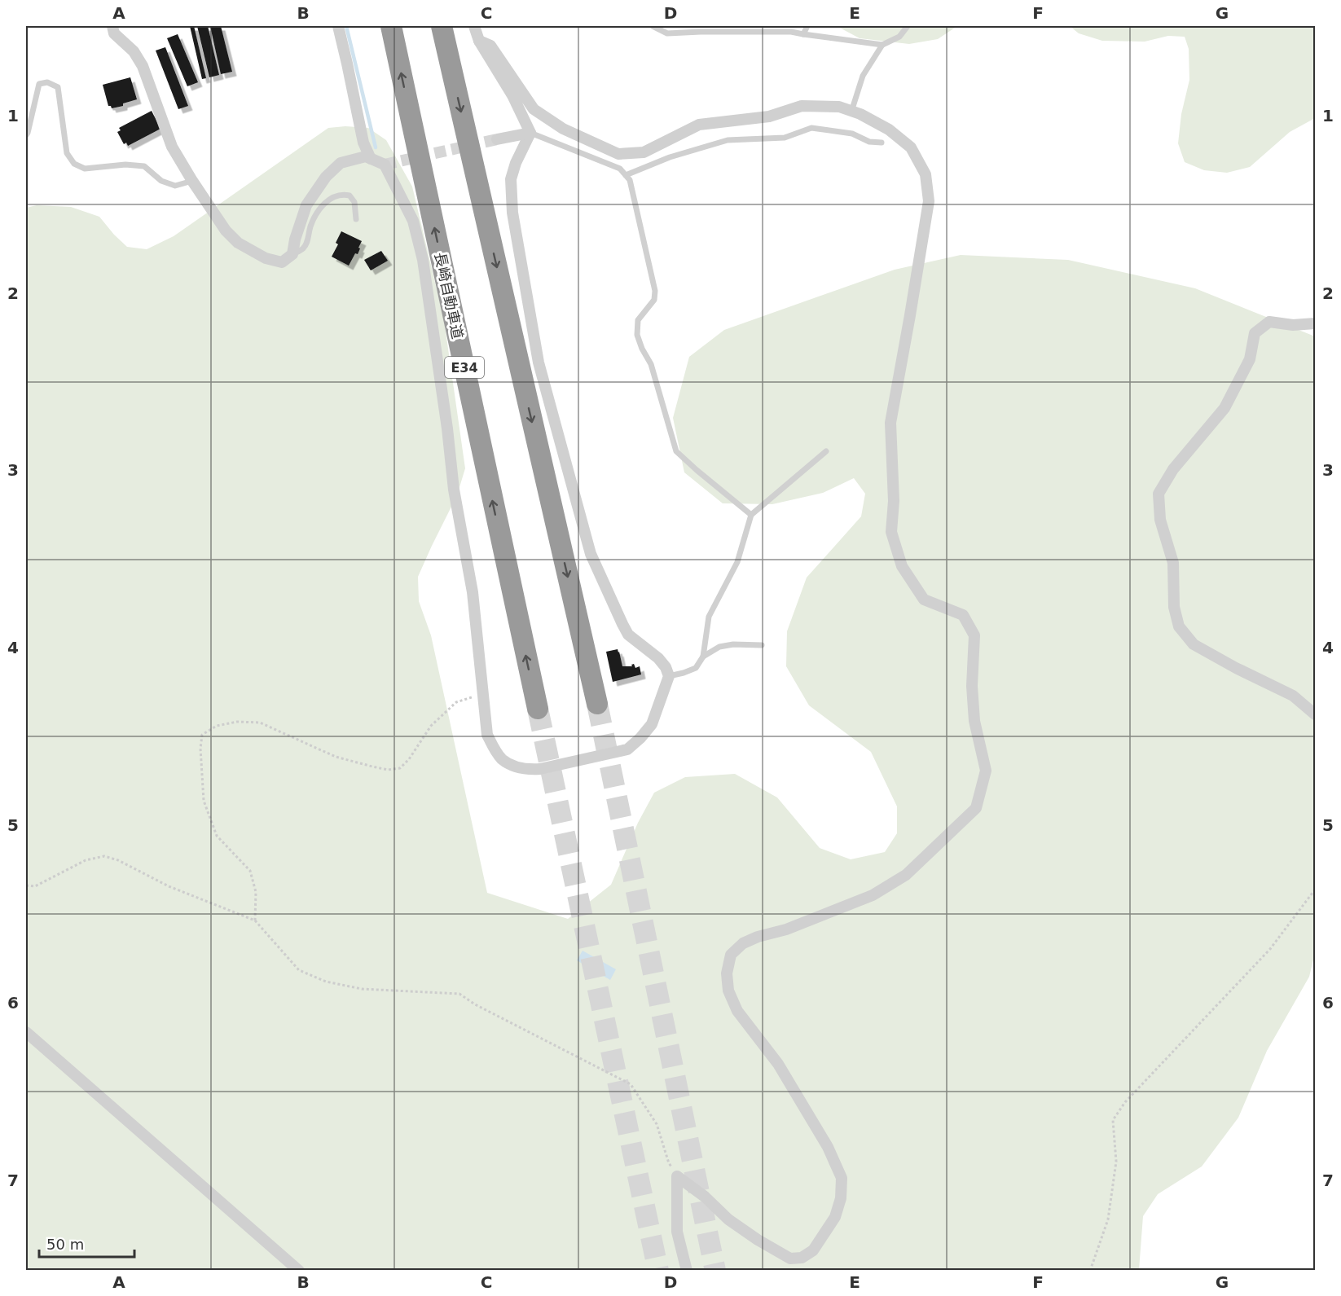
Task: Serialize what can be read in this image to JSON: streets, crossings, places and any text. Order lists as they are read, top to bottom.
{
  "streets": {
    "highway": ["長崎自動車道", "E34"]
  },
  "scale_bar": "50 m",
  "grid": {
    "columns": [
      "A",
      "B",
      "C",
      "D",
      "E",
      "F",
      "G"
    ],
    "rows": [
      "1",
      "2",
      "3",
      "4",
      "5",
      "6",
      "7"
    ]
  }
}
